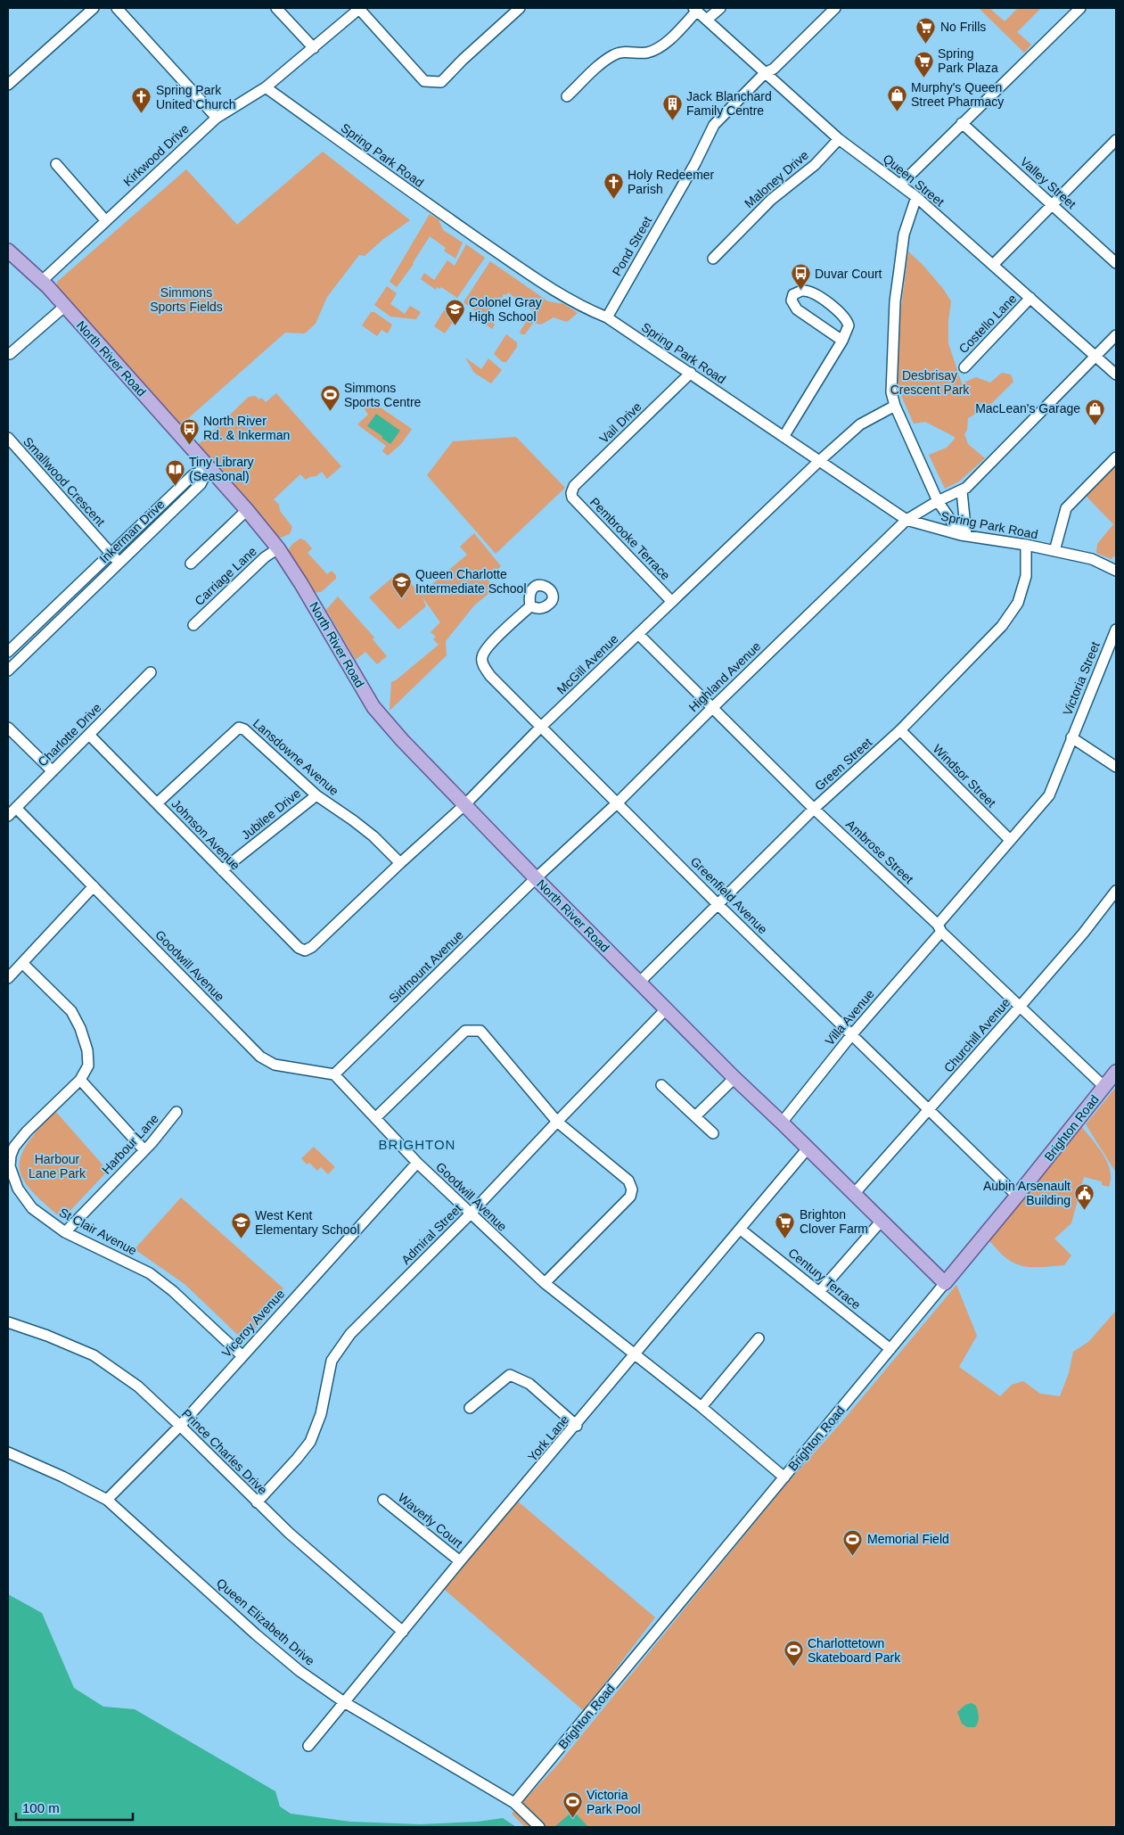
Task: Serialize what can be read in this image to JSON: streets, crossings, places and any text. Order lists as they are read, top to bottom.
{
  "streets": {
    "main road": ["North River Road", "Brighton Road"],
    "street": [
      "Kirkwood Drive",
      "Spring Park Road",
      "Maloney Drive",
      "Queen Street",
      "Valley Street",
      "Pond Street",
      "Costello Lane",
      "Vail Drive",
      "Smallwood Crescent",
      "Inkerman Drive",
      "Pembrooke Terrace",
      "Carriage Lane",
      "McGill Avenue",
      "Highland Avenue",
      "Victoria Street",
      "Charlotte Drive",
      "Lansdowne Avenue",
      "Green Street",
      "Windsor Street",
      "Jubilee Drive",
      "Johnson Avenue",
      "Ambrose Street",
      "Greenfield Avenue",
      "Goodwill Avenue",
      "Sidmount Avenue",
      "Villa Avenue",
      "Churchill Avenue",
      "Harbour Lane",
      "St Clair Avenue",
      "Admiral Street",
      "Century Terrace",
      "Viceroy Avenue",
      "York Lane",
      "Prince Charles Drive",
      "Waverly Court",
      "Queen Elizabeth Drive"
    ]
  },
  "crossings": [
    ["Kirkwood Drive", "Spring Park Road"],
    ["Kirkwood Drive", "North River Road"],
    ["Spring Park Road", "Pond Street"],
    ["Spring Park Road", "Vail Drive"],
    ["Spring Park Road", "McGill Avenue"],
    ["Spring Park Road", "Highland Avenue"],
    ["Spring Park Road", "Green Street"],
    ["Maloney Drive", "Queen Street"],
    ["Queen Street", "Pond Street"],
    ["Queen Street", "Costello Lane"],
    ["North River Road", "Inkerman Drive"],
    ["North River Road", "Carriage Lane"],
    ["North River Road", "McGill Avenue"],
    ["North River Road", "Highland Avenue"],
    ["North River Road", "Green Street"],
    ["North River Road", "Sidmount Avenue"],
    ["North River Road", "Villa Avenue"],
    ["North River Road", "Churchill Avenue"],
    ["North River Road", "Brighton Road"],
    ["North River Road", "Admiral Street"],
    ["North River Road", "York Lane"],
    ["Vail Drive", "Pembrooke Terrace"],
    ["Smallwood Crescent", "Inkerman Drive"],
    ["Pembrooke Terrace", "McGill Avenue"],
    ["McGill Avenue", "Lansdowne Avenue"],
    ["McGill Avenue", "Johnson Avenue"],
    ["McGill Avenue", "Ambrose Street"],
    ["McGill Avenue", "Greenfield Avenue"],
    ["Highland Avenue", "Ambrose Street"],
    ["Highland Avenue", "Greenfield Avenue"],
    ["Highland Avenue", "Sidmount Avenue"],
    ["Victoria Street", "Villa Avenue"],
    ["Charlotte Drive", "Johnson Avenue"],
    ["Charlotte Drive", "Goodwill Avenue"],
    ["Lansdowne Avenue", "Jubilee Drive"],
    ["Lansdowne Avenue", "Johnson Avenue"],
    ["Green Street", "Windsor Street"],
    ["Green Street", "Ambrose Street"],
    ["Green Street", "Greenfield Avenue"],
    ["Windsor Street", "Villa Avenue"],
    ["Jubilee Drive", "Johnson Avenue"],
    ["Ambrose Street", "Villa Avenue"],
    ["Ambrose Street", "Churchill Avenue"],
    ["Ambrose Street", "Brighton Road"],
    ["Greenfield Avenue", "Villa Avenue"],
    ["Greenfield Avenue", "Churchill Avenue"],
    ["Greenfield Avenue", "Brighton Road"],
    ["Goodwill Avenue", "Sidmount Avenue"],
    ["Goodwill Avenue", "Brighton Road"],
    ["Goodwill Avenue", "Admiral Street"],
    ["Goodwill Avenue", "Viceroy Avenue"],
    ["Goodwill Avenue", "York Lane"],
    ["Brighton Road", "Century Terrace"],
    ["Brighton Road", "Queen Elizabeth Drive"],
    ["Harbour Lane", "St Clair Avenue"],
    ["St Clair Avenue", "Viceroy Avenue"],
    ["Admiral Street", "Prince Charles Drive"],
    ["Century Terrace", "York Lane"],
    ["Viceroy Avenue", "Prince Charles Drive"],
    ["Viceroy Avenue", "Queen Elizabeth Drive"],
    ["York Lane", "Prince Charles Drive"],
    ["York Lane", "Waverly Court"],
    ["York Lane", "Queen Elizabeth Drive"]
  ],
  "districts": ["BRIGHTON"],
  "parks": ["Simmons Sports Fields", "Desbrisay Crescent Park", "Harbour Lane Park"],
  "places": {
    "supermarket": ["No Frills", "Spring Park Plaza", "Brighton Clover Farm"],
    "shop": ["Murphy's Queen Street Pharmacy", "MacLean's Garage"],
    "church": ["Spring Park United Church", "Holy Redeemer Parish"],
    "building": ["Jack Blanchard Family Centre"],
    "bus stop": ["Duvar Court", "North River Rd. & Inkerman"],
    "school or university": ["Colonel Gray High School", "Queen Charlotte Intermediate School", "West Kent Elementary School"],
    "sports": [
      "Simmons Sports Centre",
      "Memorial Field",
      "Charlottetown Skateboard Park",
      "Victoria Park Pool"
    ],
    "library": ["Tiny Library (Seasonal)"],
    "public building": ["Aubin Arsenault Building"]
  },
  "scale_bar": "100 m"
}
